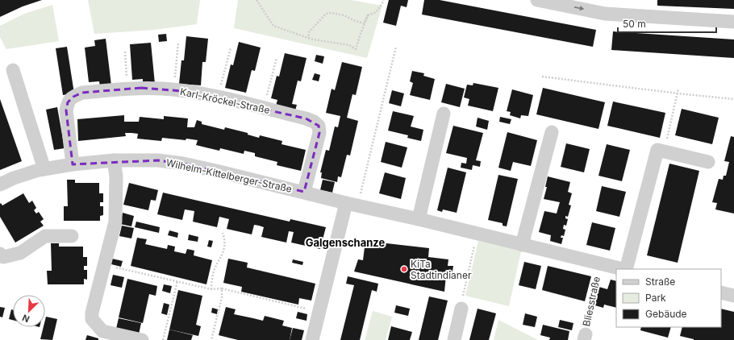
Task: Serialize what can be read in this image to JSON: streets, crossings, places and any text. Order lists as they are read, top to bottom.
{
  "streets": {
    "street": ["Karl-Kröckel-Straße", "Wilhelm-Kittelberger-Straße"],
    "path": ["Bliesstraße"]
  },
  "crossings": [
    ["Karl-Kröckel-Straße", "Wilhelm-Kittelberger-Straße"],
    ["Wilhelm-Kittelberger-Straße", "Bliesstraße"]
  ],
  "districts": ["Galgenschanze"],
  "places": ["KiTa Stadtindianer"],
  "legend": ["Straße", "Park", "Gebäude"],
  "scale_bar": "50 m",
  "north": "bottom left"
}
